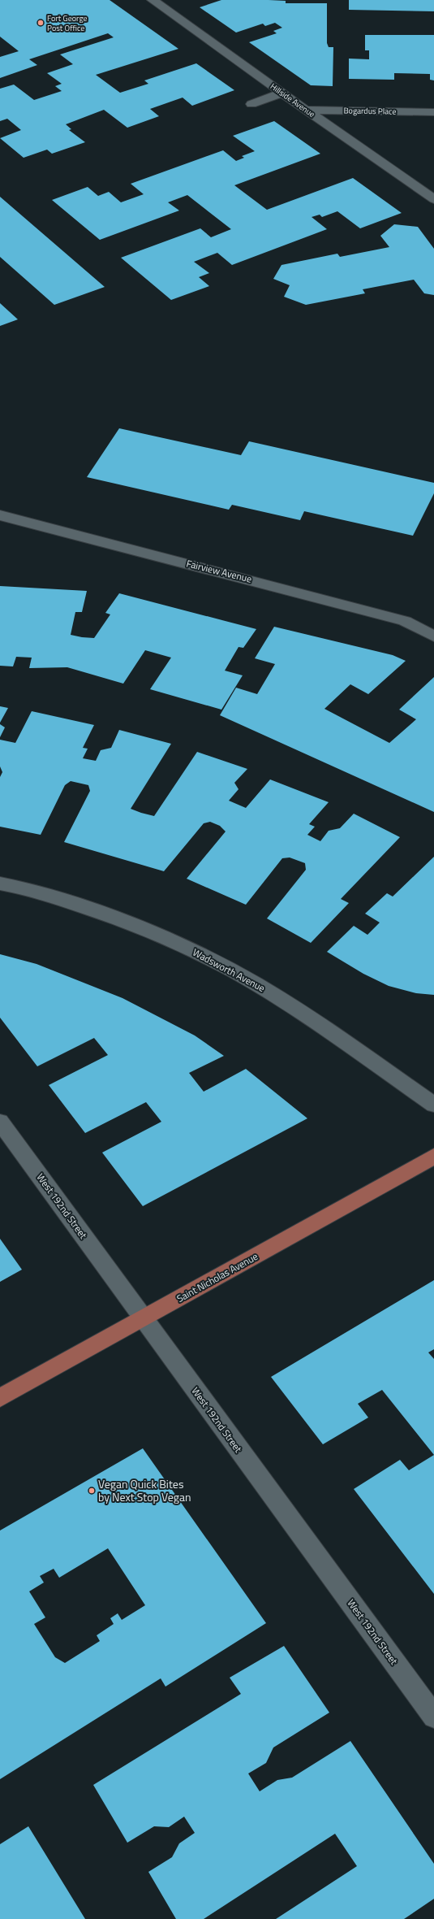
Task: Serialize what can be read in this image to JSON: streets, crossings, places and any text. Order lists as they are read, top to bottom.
{
  "streets": {
    "main road": ["Saint Nicholas Avenue"],
    "street": [
      "Hillside Avenue",
      "Bogardus Place",
      "Fairview Avenue",
      "Wadsworth Avenue",
      "West 192nd Street"
    ]
  },
  "crossings": [
    ["Hillside Avenue", "Bogardus Place"],
    ["West 192nd Street", "Saint Nicholas Avenue"]
  ],
  "places": ["Fort George Post Office", "Vegan Quick Bites by Next Stop Vegan"]
}
